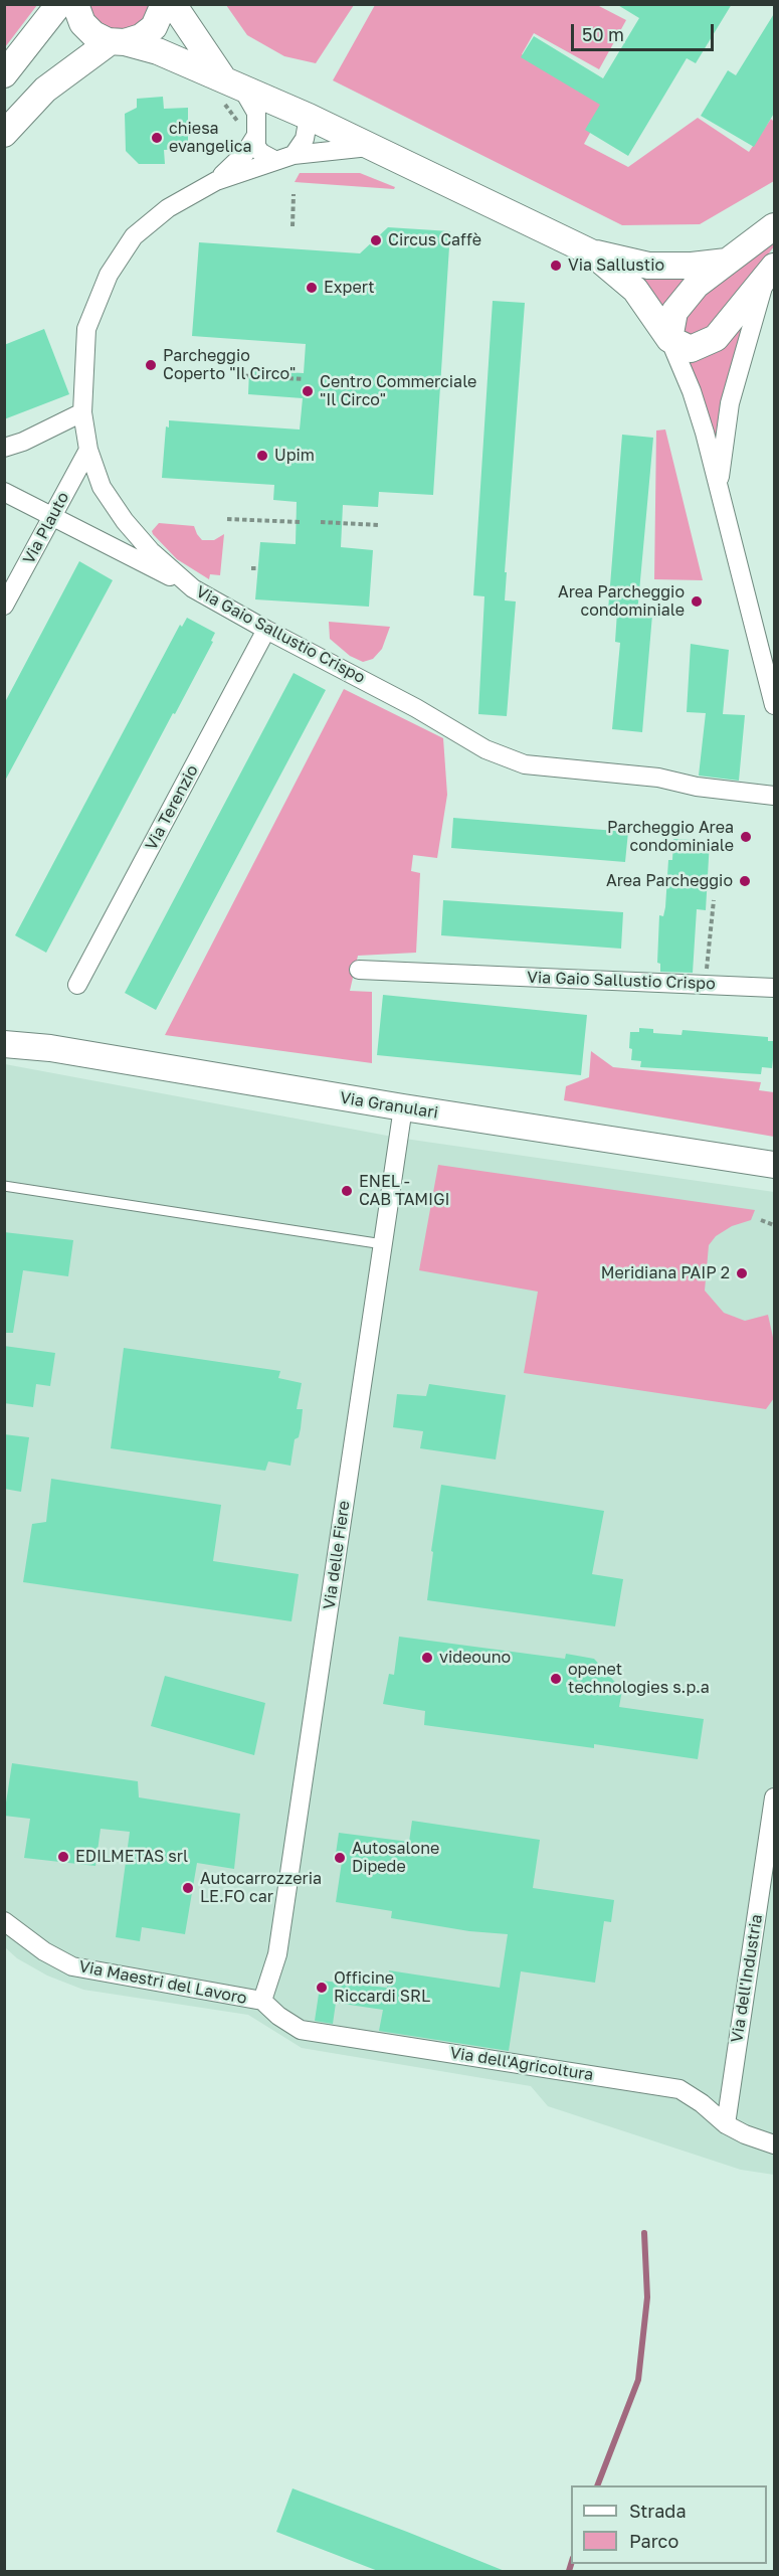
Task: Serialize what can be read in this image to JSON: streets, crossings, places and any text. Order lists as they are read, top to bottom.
{
  "streets": {
    "street": [
      "Via Plauto",
      "Via Gaio Sallustio Crispo",
      "Via Terenzio",
      "Via Granulari",
      "Via delle Fiere",
      "Via dell'Industria",
      "Via Maestri del Lavoro",
      "Via dell'Agricoltura"
    ]
  },
  "crossings": [
    ["Via Plauto", "Via Gaio Sallustio Crispo"],
    ["Via Gaio Sallustio Crispo", "Via Terenzio"],
    ["Via Granulari", "Via delle Fiere"],
    ["Via delle Fiere", "Via Maestri del Lavoro"],
    ["Via delle Fiere", "Via dell'Agricoltura"],
    ["Via dell'Industria", "Via dell'Agricoltura"],
    ["Via Maestri del Lavoro", "Via dell'Agricoltura"]
  ],
  "places": [
    "chiesa evangelica",
    "Circus Caffè",
    "Via Sallustio",
    "Expert",
    "Parcheggio Coperto \"Il Circo\"",
    "Centro Commerciale \"Il Circo\"",
    "Upim",
    "Area Parcheggio condominiale",
    "Parcheggio Area condominiale",
    "Area Parcheggio",
    "ENEL - CAB TAMIGI",
    "Meridiana PAIP 2",
    "videouno",
    "openet technologies s.p.a",
    "EDILMETAS srl",
    "Autosalone Dipede",
    "Autocarrozzeria LE.FO car",
    "Officine Riccardi SRL"
  ],
  "legend": ["Strada", "Parco"],
  "scale_bar": "50 m"
}
